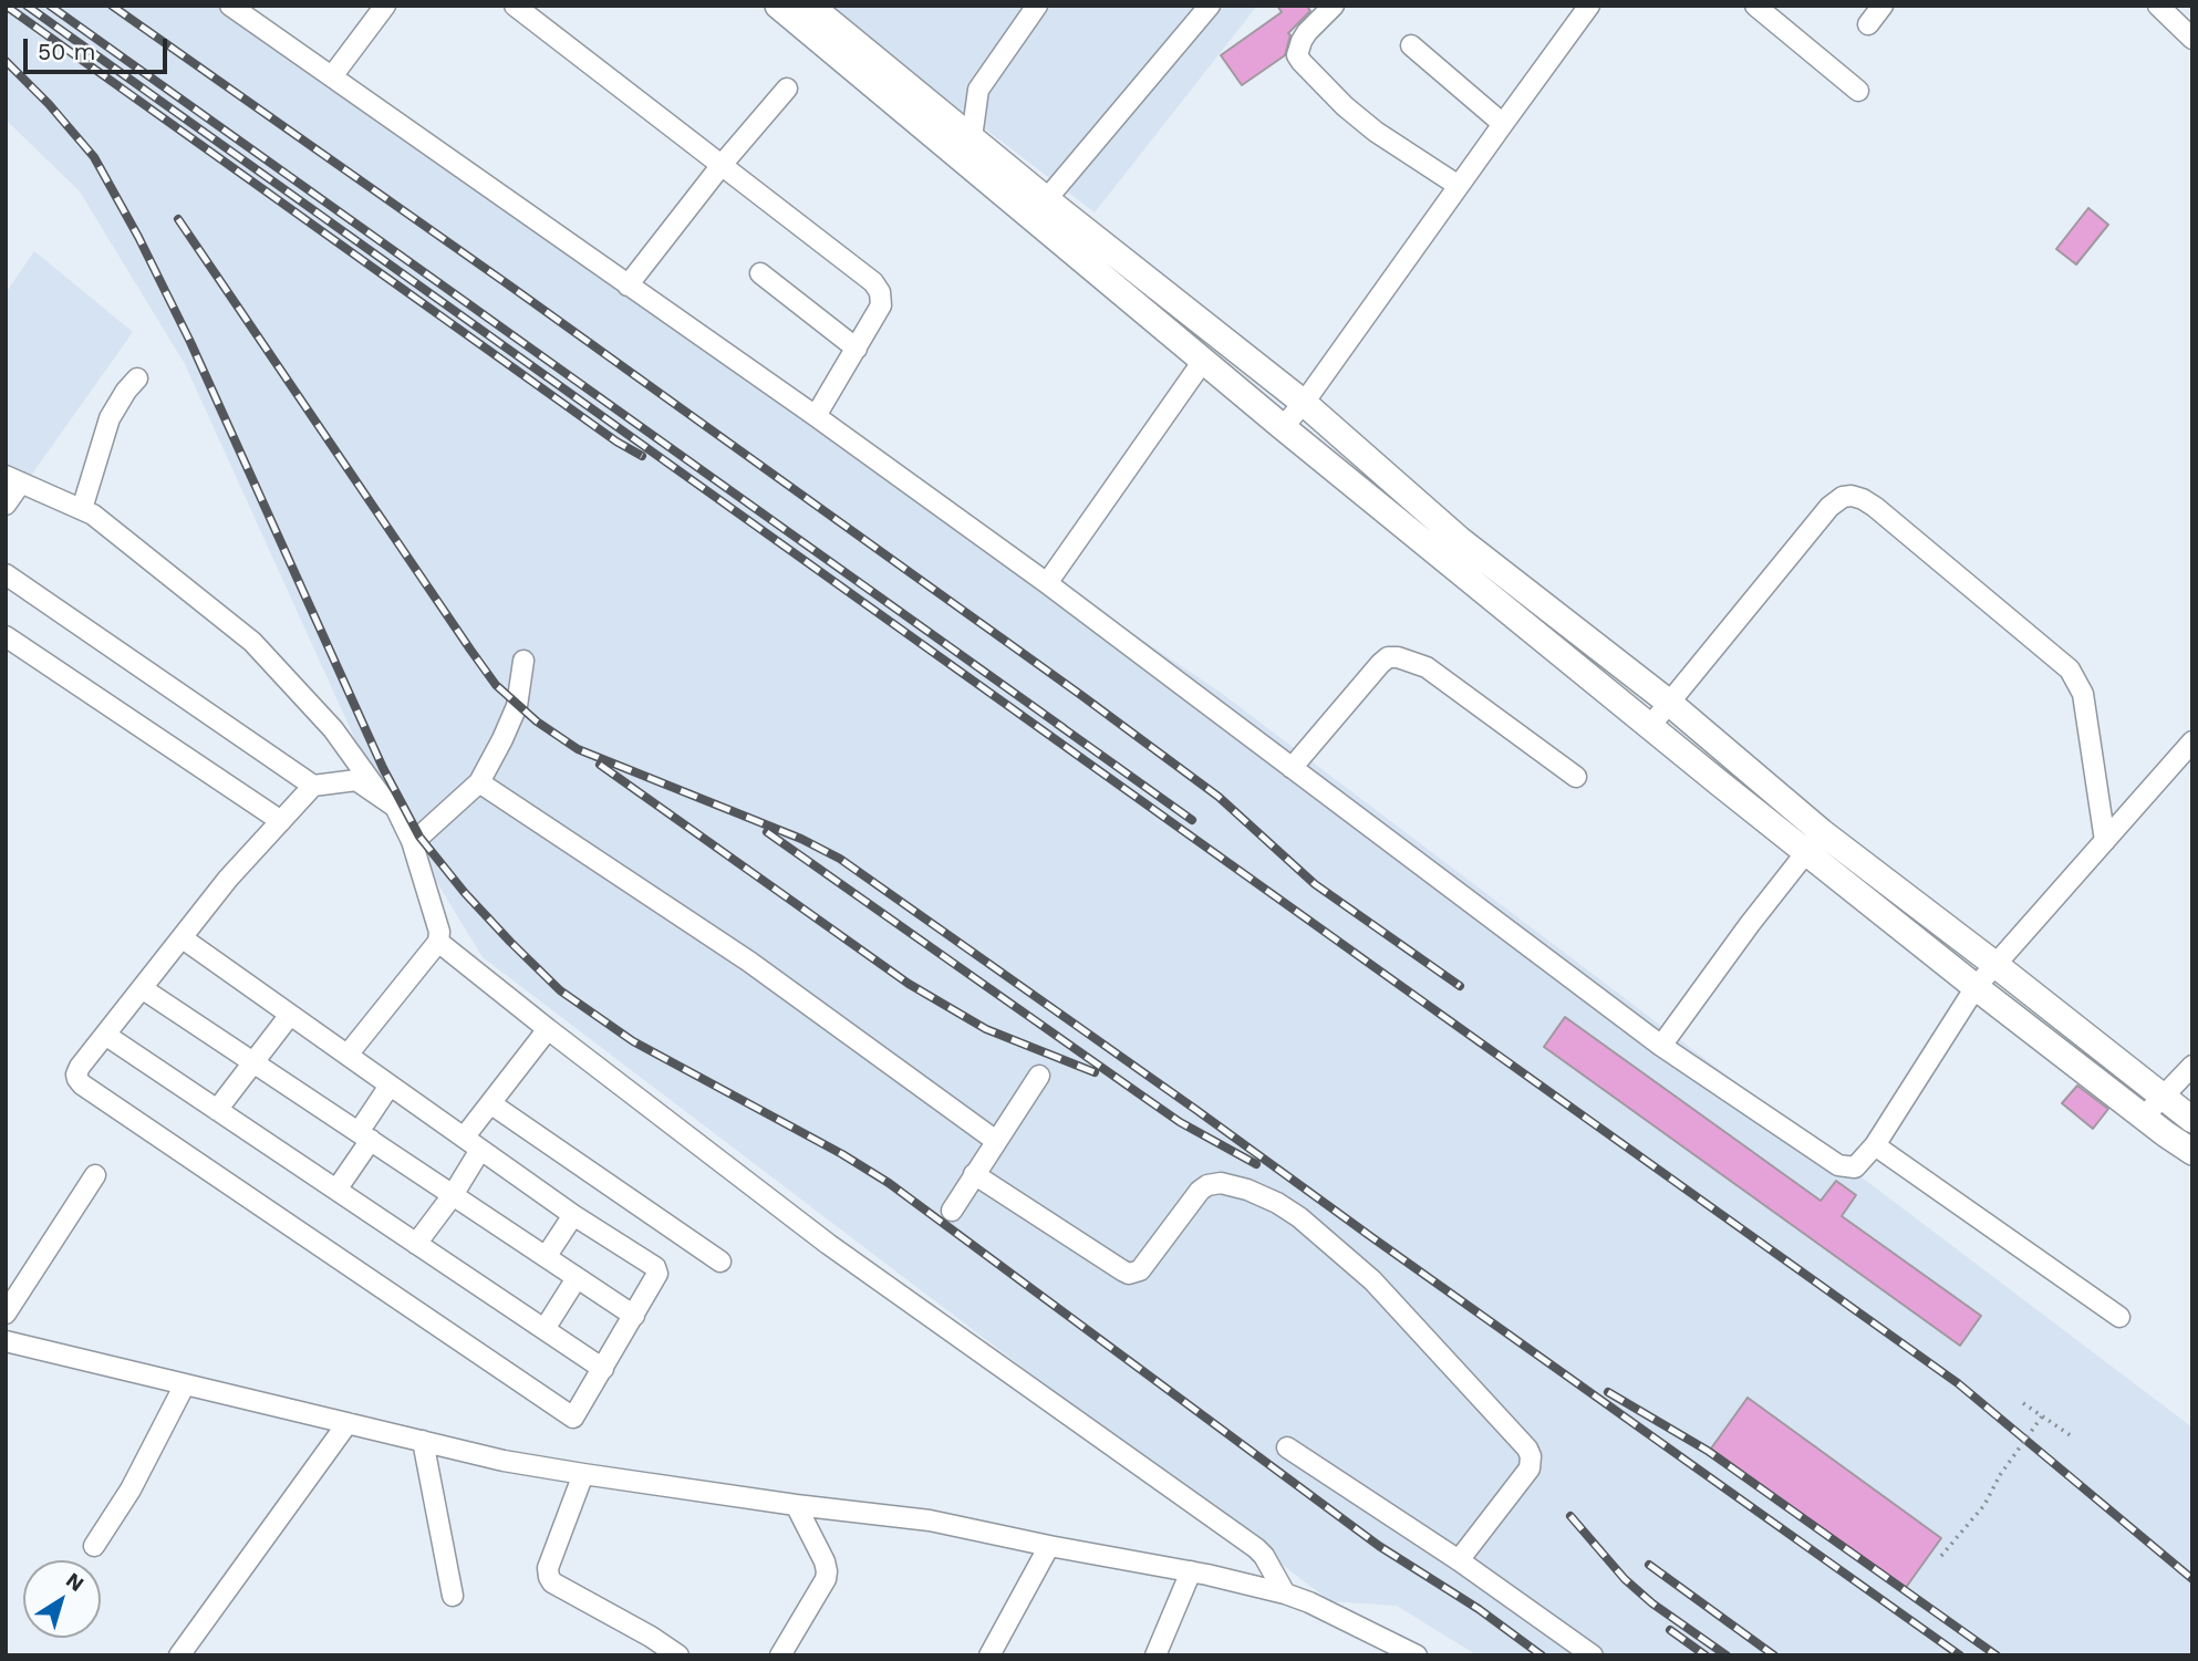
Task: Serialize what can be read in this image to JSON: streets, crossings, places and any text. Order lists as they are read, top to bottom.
{
  "scale_bar": "50 m",
  "north": "top right"
}
